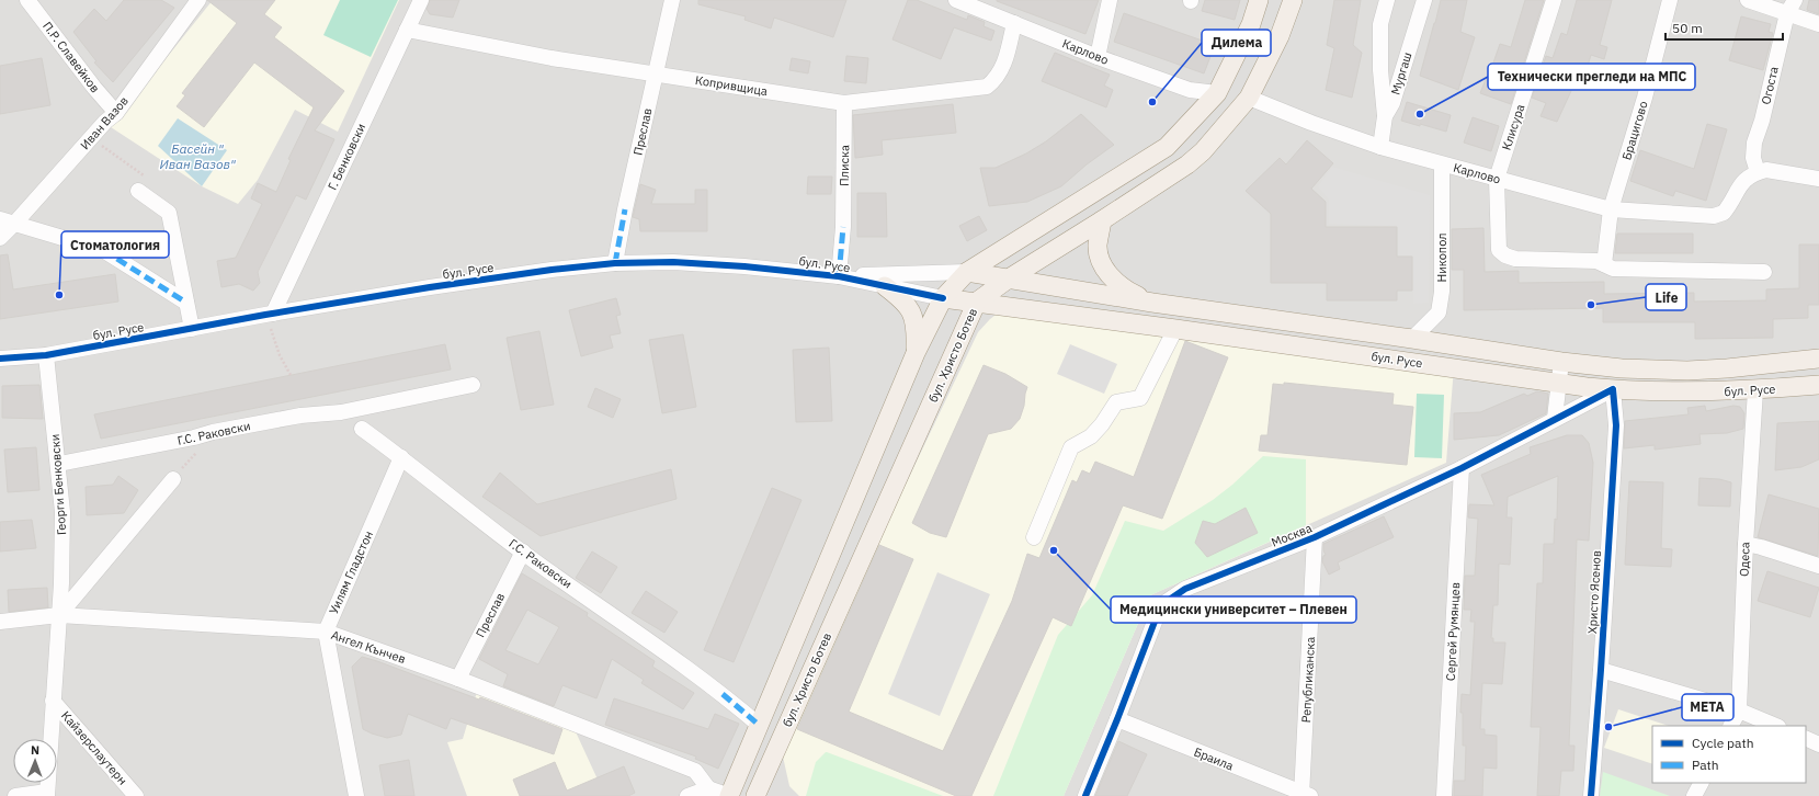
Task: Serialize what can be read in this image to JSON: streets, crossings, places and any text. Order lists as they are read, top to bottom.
{
  "streets": {
    "main road": ["бул. Русе", "бул. Христо Ботев"],
    "street": [
      "Карлово",
      "П.Р. Славейков",
      "Мургаш",
      "Копривщица",
      "Огоста",
      "Иван Вазов",
      "Клисура",
      "Брацигово",
      "Преслав",
      "Г. Бенковски",
      "Плиска",
      "Никопол",
      "Г.С. Раковски",
      "Георги Бенковски",
      "Москва",
      "Одеса",
      "Уилям Гладстон",
      "Христо Ясенов",
      "Сергей Румянцев",
      "Ангел Кънчев",
      "Републиканска",
      "Кайзерслаутерн",
      "Браила"
    ]
  },
  "crossings": [
    ["Карлово", "Мургаш"],
    ["Карлово", "Копривщица"],
    ["Карлово", "Огоста"],
    ["Карлово", "Клисура"],
    ["Карлово", "Брацигово"],
    ["Карлово", "Никопол"],
    ["Карлово", "бул. Христо Ботев"],
    ["П.Р. Славейков", "Иван Вазов"],
    ["Копривщица", "Преслав"],
    ["Копривщица", "Г. Бенковски"],
    ["Копривщица", "Плиска"],
    ["Клисура", "Брацигово"],
    ["Преслав", "бул. Русе"],
    ["Преслав", "Г.С. Раковски"],
    ["Преслав", "Ангел Кънчев"],
    ["Г. Бенковски", "бул. Русе"],
    ["Плиска", "бул. Русе"],
    ["Никопол", "бул. Русе"],
    ["бул. Русе", "бул. Христо Ботев"],
    ["бул. Русе", "Георги Бенковски"],
    ["бул. Русе", "Москва"],
    ["бул. Русе", "Одеса"],
    ["бул. Русе", "Христо Ясенов"],
    ["бул. Христо Ботев", "Г.С. Раковски"],
    ["Г.С. Раковски", "Георги Бенковски"],
    ["Г.С. Раковски", "Уилям Гладстон"],
    ["Георги Бенковски", "Ангел Кънчев"],
    ["Георги Бенковски", "Кайзерслаутерн"],
    ["Москва", "Христо Ясенов"],
    ["Москва", "Сергей Румянцев"],
    ["Москва", "Републиканска"],
    ["Москва", "Браила"],
    ["Уилям Гладстон", "Ангел Кънчев"],
    ["Републиканска", "Браила"]
  ],
  "water": ["Басейн \" Иван Вазов\""],
  "places": [
    "Дилема",
    "Технически прегледи на МПС",
    "Стоматология",
    "Life",
    "Медицински университет – Плевен",
    "META"
  ],
  "legend": ["Cycle path", "Path"],
  "scale_bar": "50 m",
  "north": "top"
}
